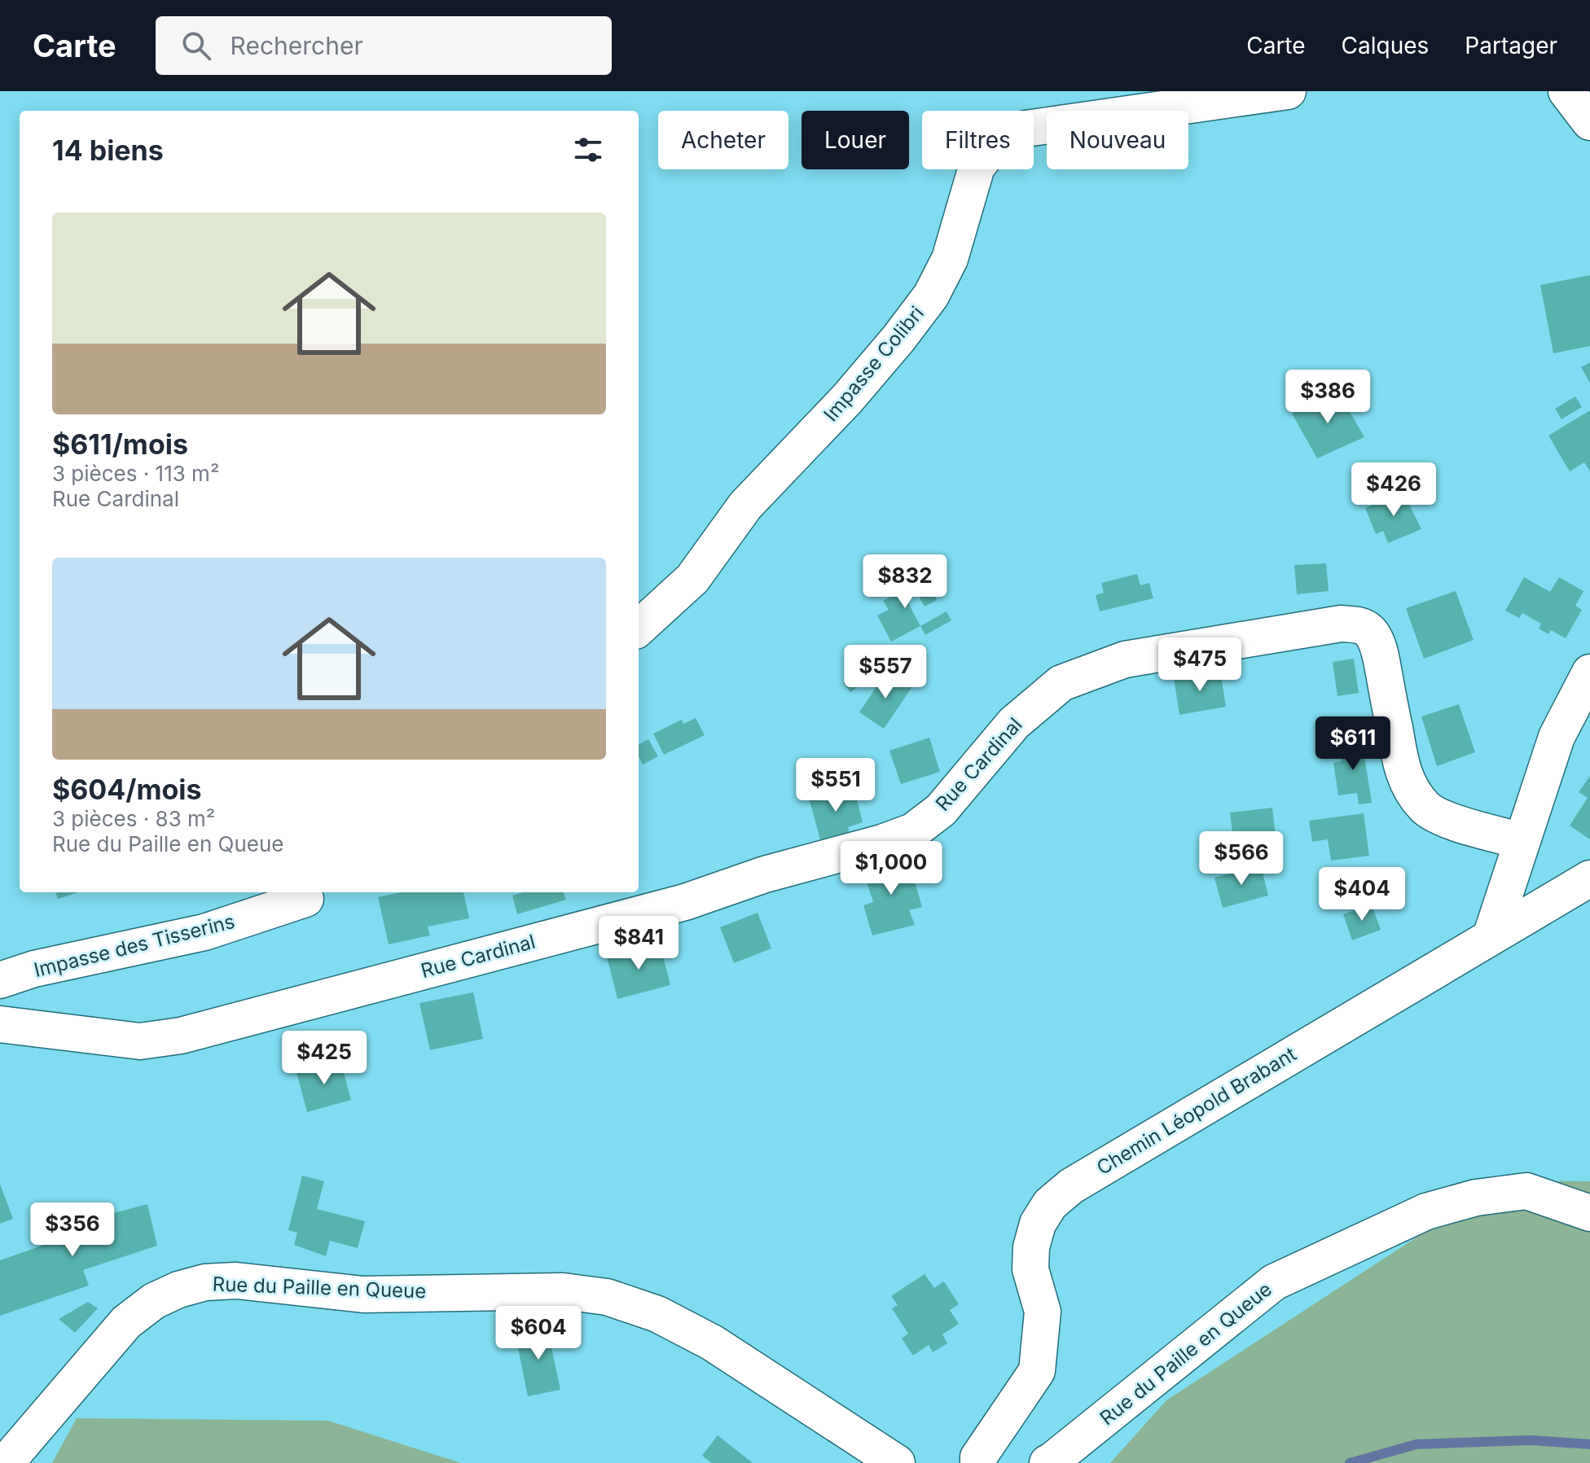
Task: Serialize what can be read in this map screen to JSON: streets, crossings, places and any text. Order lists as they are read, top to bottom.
{
  "streets": {
    "street": [
      "Impasse Colibri",
      "Rue Cardinal",
      "Impasse des Tisserins",
      "Chemin Léopold Brabant",
      "Rue du Paille en Queue"
    ]
  },
  "page": {
    "header": "Carte",
    "search": "Rechercher",
    "nav": ["Carte", "Calques", "Partager"],
    "chip": [
      "Acheter",
      "Louer",
      "Filtres",
      "Nouveau"
    ],
    "heading": "14 biens",
    "list": [
      {
        "name": "$611/mois",
        "note": "3 pièces · 113 m² · Rue Cardinal"
      },
      {
        "name": "$604/mois",
        "note": "3 pièces · 83 m² · Rue du Paille en Queue"
      }
    ],
    "price": [
      "$386",
      "$426",
      "$832",
      "$475",
      "$557",
      "$611",
      "$551",
      "$566",
      "$1,000",
      "$404",
      "$841",
      "$425",
      "$356",
      "$604"
    ]
  }
}
